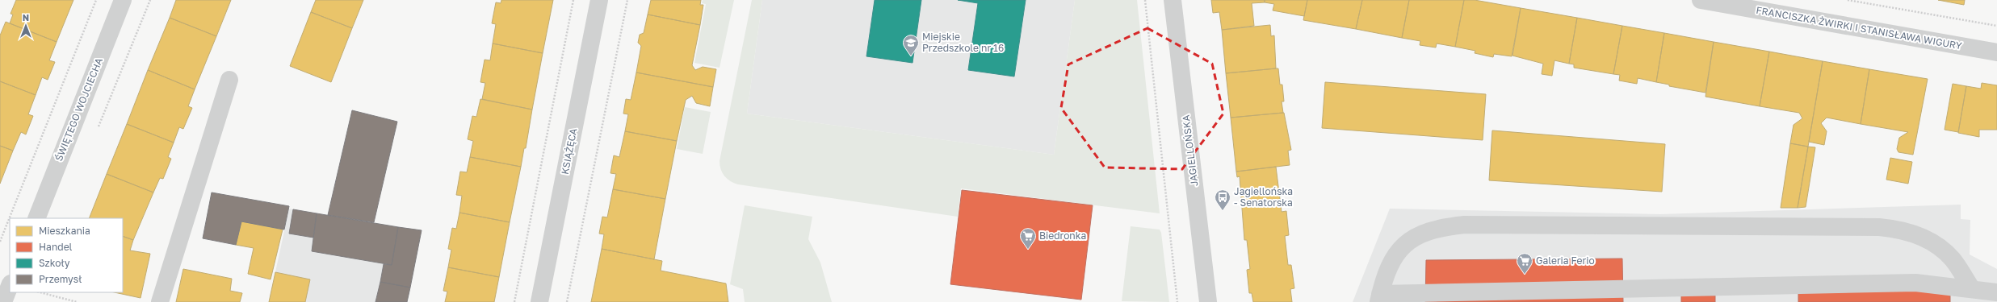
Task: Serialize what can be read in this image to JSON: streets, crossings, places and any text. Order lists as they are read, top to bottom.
{
  "streets": {
    "street": [
      "FRANCISZKA ŻWIRKI I STANISŁAWA WIGURY",
      "ŚWIĘTEGO WOJCIECHA",
      "JAGIELLOŃSKA",
      "KSIĄŻĘCA"
    ]
  },
  "places": {
    "school or university": ["Miejskie Przedszkole nr 16"],
    "bus stop": ["Jagiellońska - Senatorska"],
    "supermarket": ["Biedronka", "Galeria Ferio"]
  },
  "legend": [
    "Mieszkania",
    "Handel",
    "Szkoły",
    "Przemysł"
  ],
  "north": "top"
}
